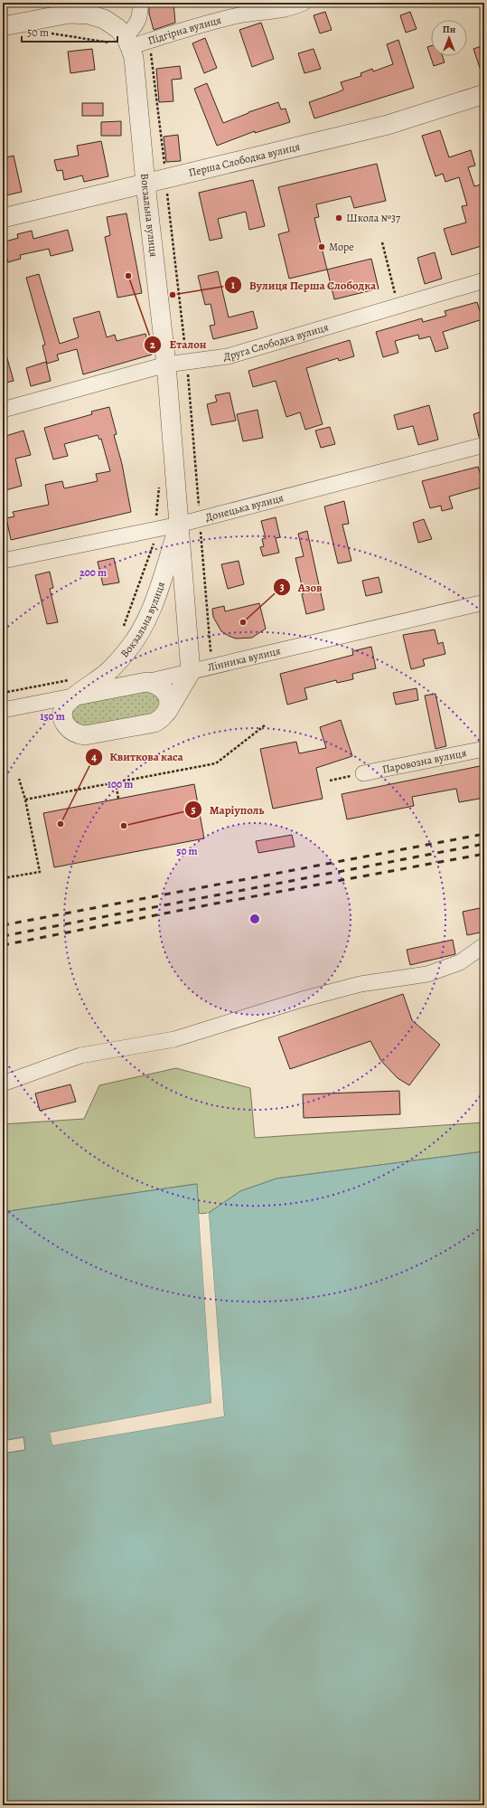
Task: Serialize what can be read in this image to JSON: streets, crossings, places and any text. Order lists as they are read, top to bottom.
{
  "streets": {
    "street": [
      "Підгірна вулиця",
      "Перша Слободка вулиця",
      "Вокзальна вулиця",
      "Друга Слободка вулиця",
      "Донецька вулиця",
      "Лінника вулиця",
      "Паровозна вулиця"
    ]
  },
  "crossings": [
    ["Підгірна вулиця", "Вокзальна вулиця"],
    ["Перша Слободка вулиця", "Вокзальна вулиця"],
    ["Вокзальна вулиця", "Друга Слободка вулиця"],
    ["Вокзальна вулиця", "Донецька вулиця"],
    ["Вокзальна вулиця", "Лінника вулиця"]
  ],
  "places": [
    "Школа №37",
    "Море",
    "Еталон",
    "Вулиця Перша Слободка",
    "Азов",
    "Квиткова каса",
    "Маріуполь"
  ],
  "scale_bar": "50 m",
  "north": "top",
  "rings": [
    "200 m",
    "150 m",
    "100 m",
    "50 m"
  ]
}
